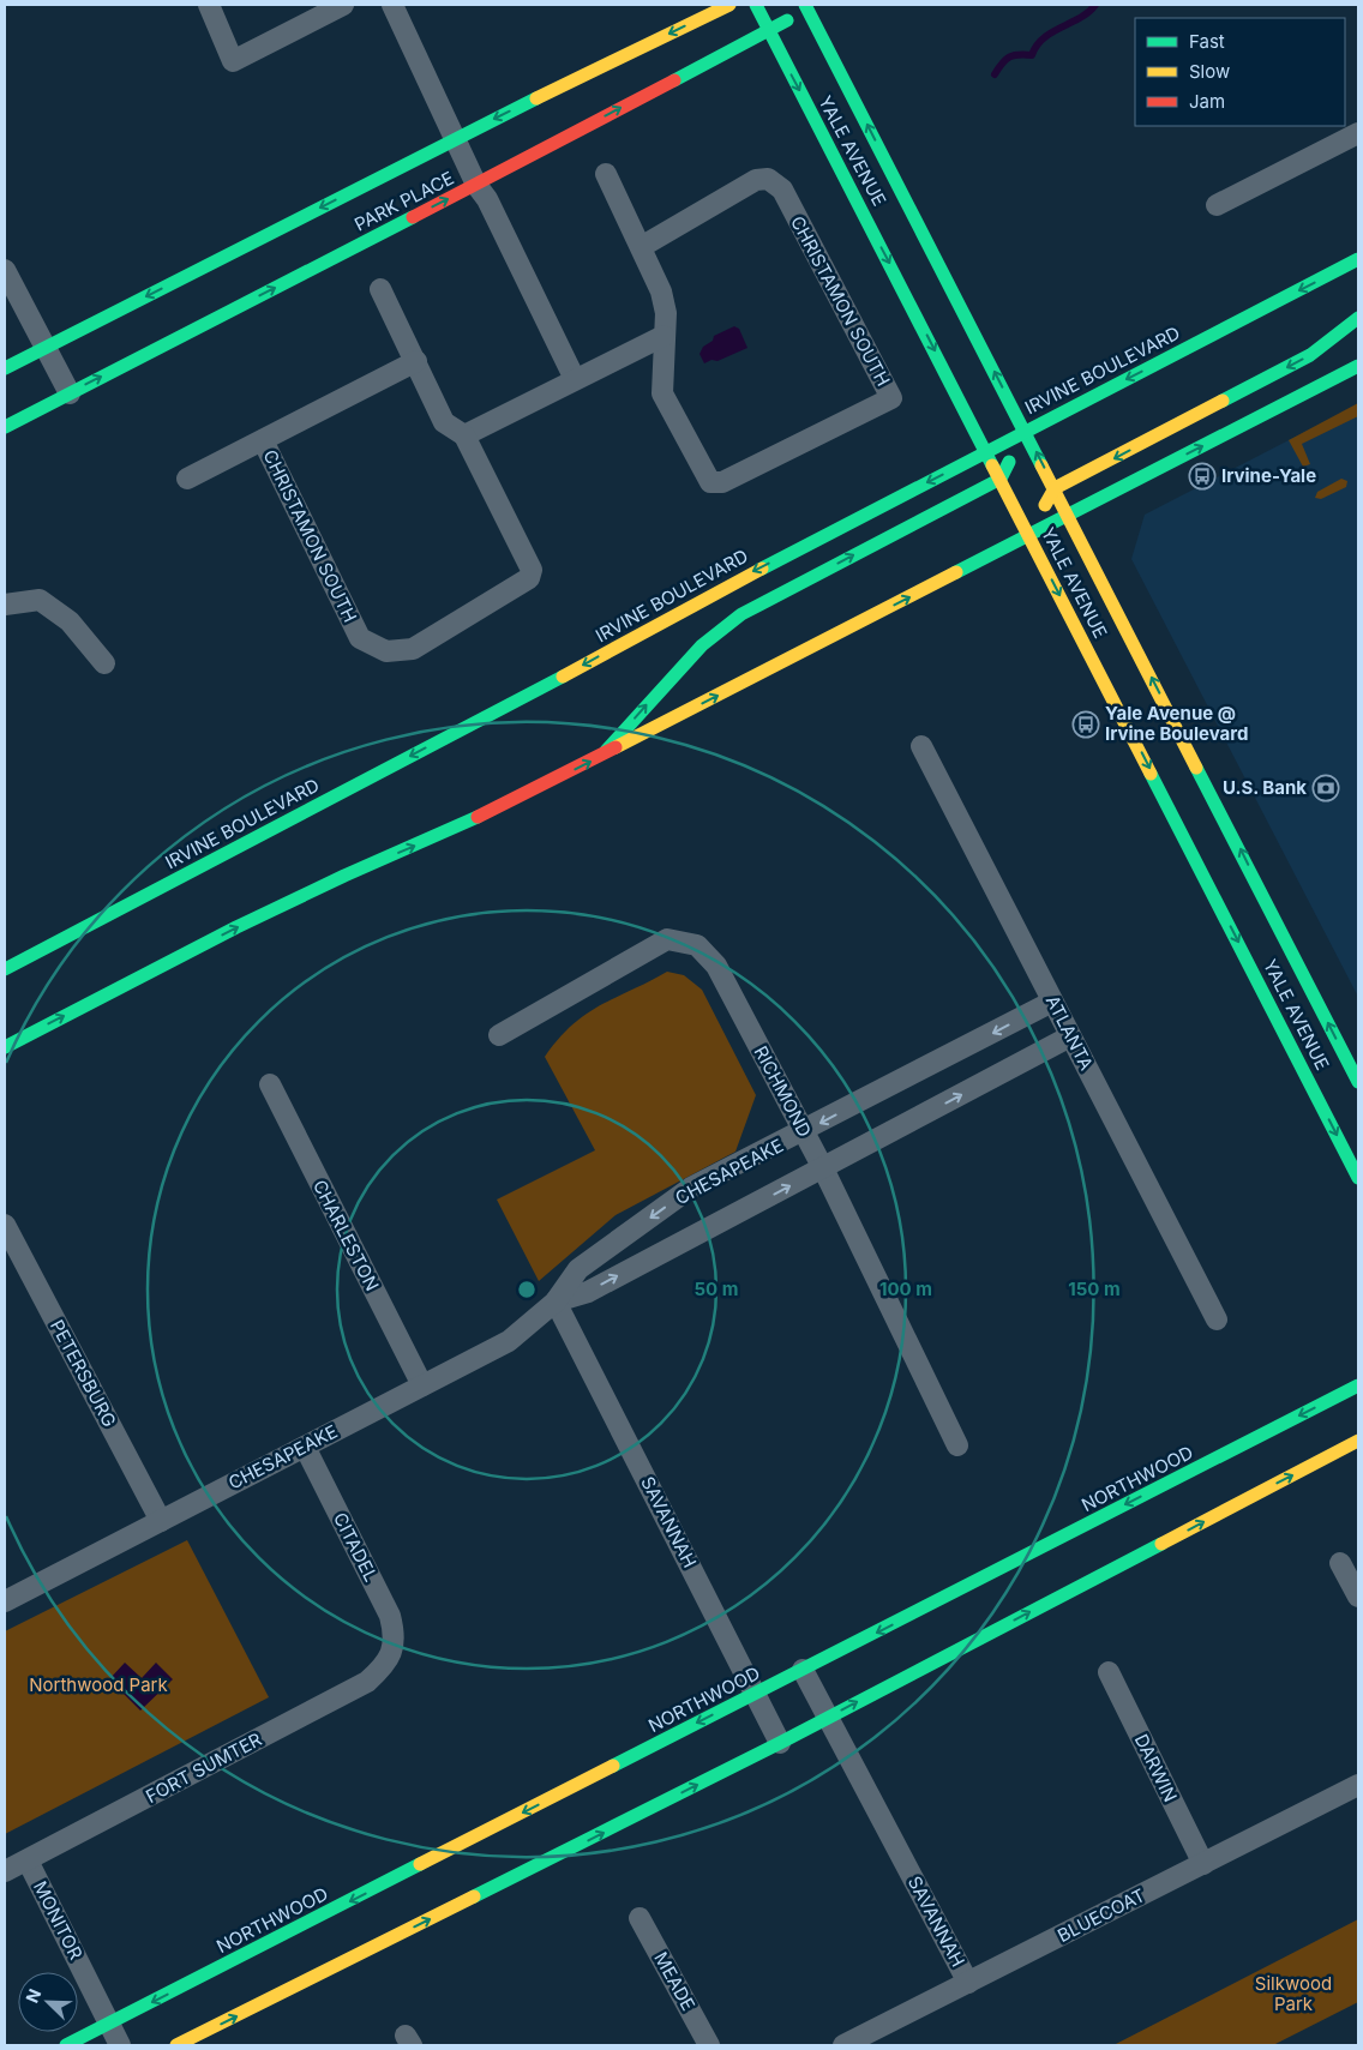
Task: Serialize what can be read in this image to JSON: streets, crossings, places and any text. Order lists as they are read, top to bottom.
{
  "streets": {
    "main road": [
      "YALE AVENUE",
      "PARK PLACE",
      "IRVINE BOULEVARD",
      "NORTHWOOD"
    ],
    "street": [
      "CHRISTAMON SOUTH",
      "ATLANTA",
      "RICHMOND",
      "CHESAPEAKE",
      "CHARLESTON",
      "PETERSBURG",
      "SAVANNAH",
      "CITADEL",
      "FORT SUMTER",
      "DARWIN",
      "BLUECOAT",
      "MONITOR",
      "MEADE"
    ]
  },
  "crossings": [
    ["YALE AVENUE", "PARK PLACE"],
    ["YALE AVENUE", "IRVINE BOULEVARD"],
    ["ATLANTA", "CHESAPEAKE"],
    ["RICHMOND", "CHESAPEAKE"],
    ["CHESAPEAKE", "CHARLESTON"],
    ["CHESAPEAKE", "PETERSBURG"],
    ["CHESAPEAKE", "SAVANNAH"],
    ["CHESAPEAKE", "CITADEL"],
    ["NORTHWOOD", "SAVANNAH"],
    ["NORTHWOOD", "MONITOR"],
    ["SAVANNAH", "BLUECOAT"],
    ["CITADEL", "FORT SUMTER"],
    ["FORT SUMTER", "MONITOR"],
    ["DARWIN", "BLUECOAT"]
  ],
  "parks": ["Northwood Park", "Silkwood Park"],
  "places": {
    "bus stop": ["Irvine-Yale", "Yale Avenue @ Irvine Boulevard"],
    "bank": ["U.S. Bank"]
  },
  "legend": ["Fast", "Slow", "Jam"],
  "north": "top left",
  "rings": ["50 m", "100 m", "150 m"]
}
